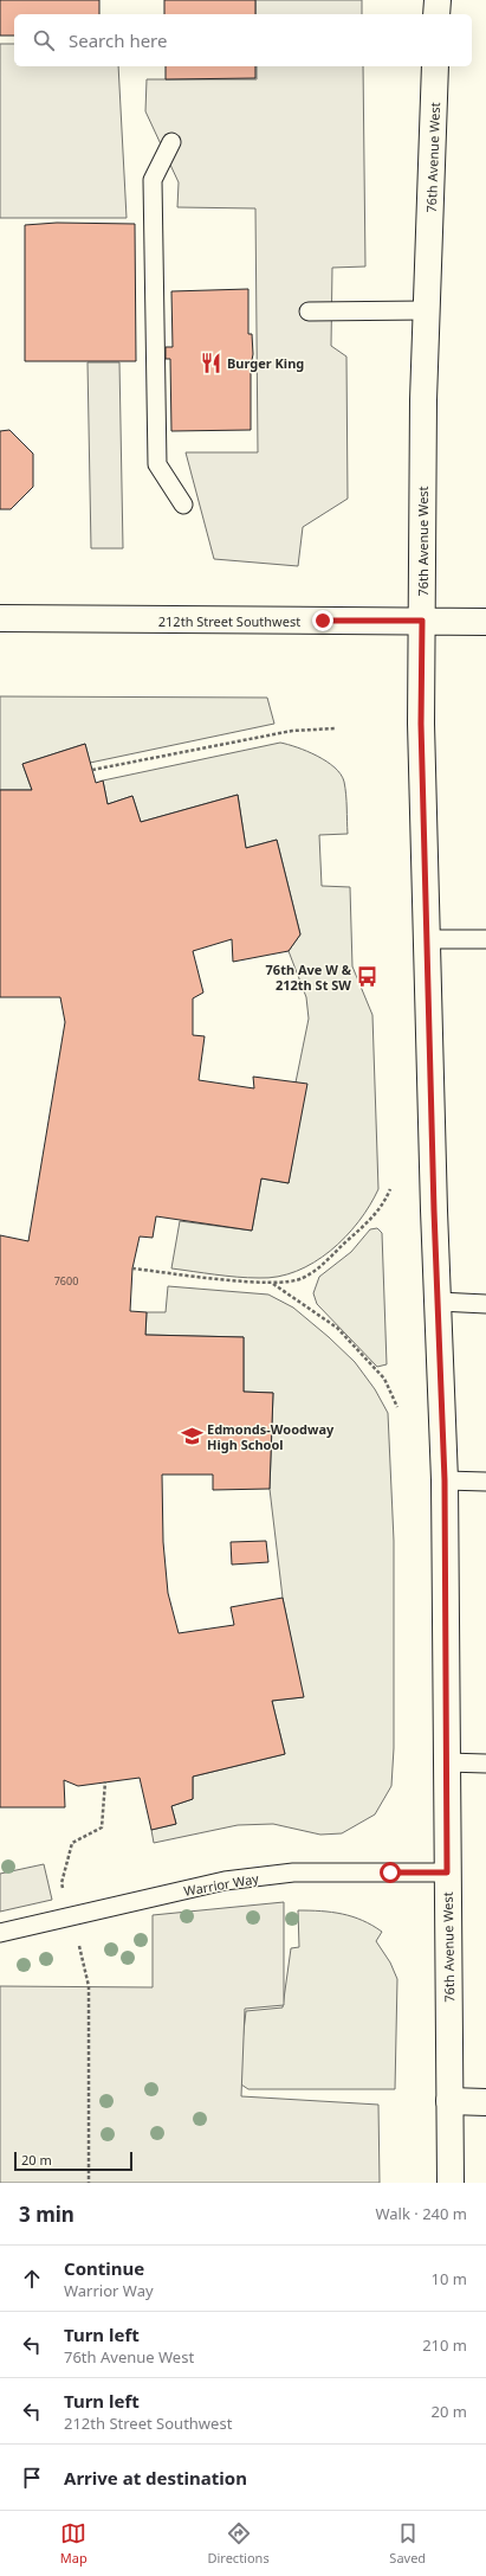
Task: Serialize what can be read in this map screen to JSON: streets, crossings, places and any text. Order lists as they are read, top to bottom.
{
  "streets": {
    "street": ["76th Avenue West", "212th Street Southwest"],
    "lane": ["Warrior Way"]
  },
  "crossings": [
    ["76th Avenue West", "212th Street Southwest"],
    ["76th Avenue West", "Warrior Way"]
  ],
  "places": {
    "restaurant": ["Burger King"],
    "bus stop": ["76th Ave W & 212th St SW"],
    "school or university": ["Edmonds-Woodway High School"]
  },
  "house_numbers": ["7600"],
  "scale_bar": "20 m",
  "page": {
    "search": "Search here",
    "scale": "20 m",
    "heading": ["3 min", "Walk · 240 m"],
    "list": [
      ["Continue", "Warrior Way", "10 m"],
      ["Turn left", "76th Avenue West", "210 m"],
      ["Turn left", "212th Street Southwest", "20 m"],
      "Arrive at destination"
    ],
    "nav": ["Map", "Directions", "Saved"]
  }
}
